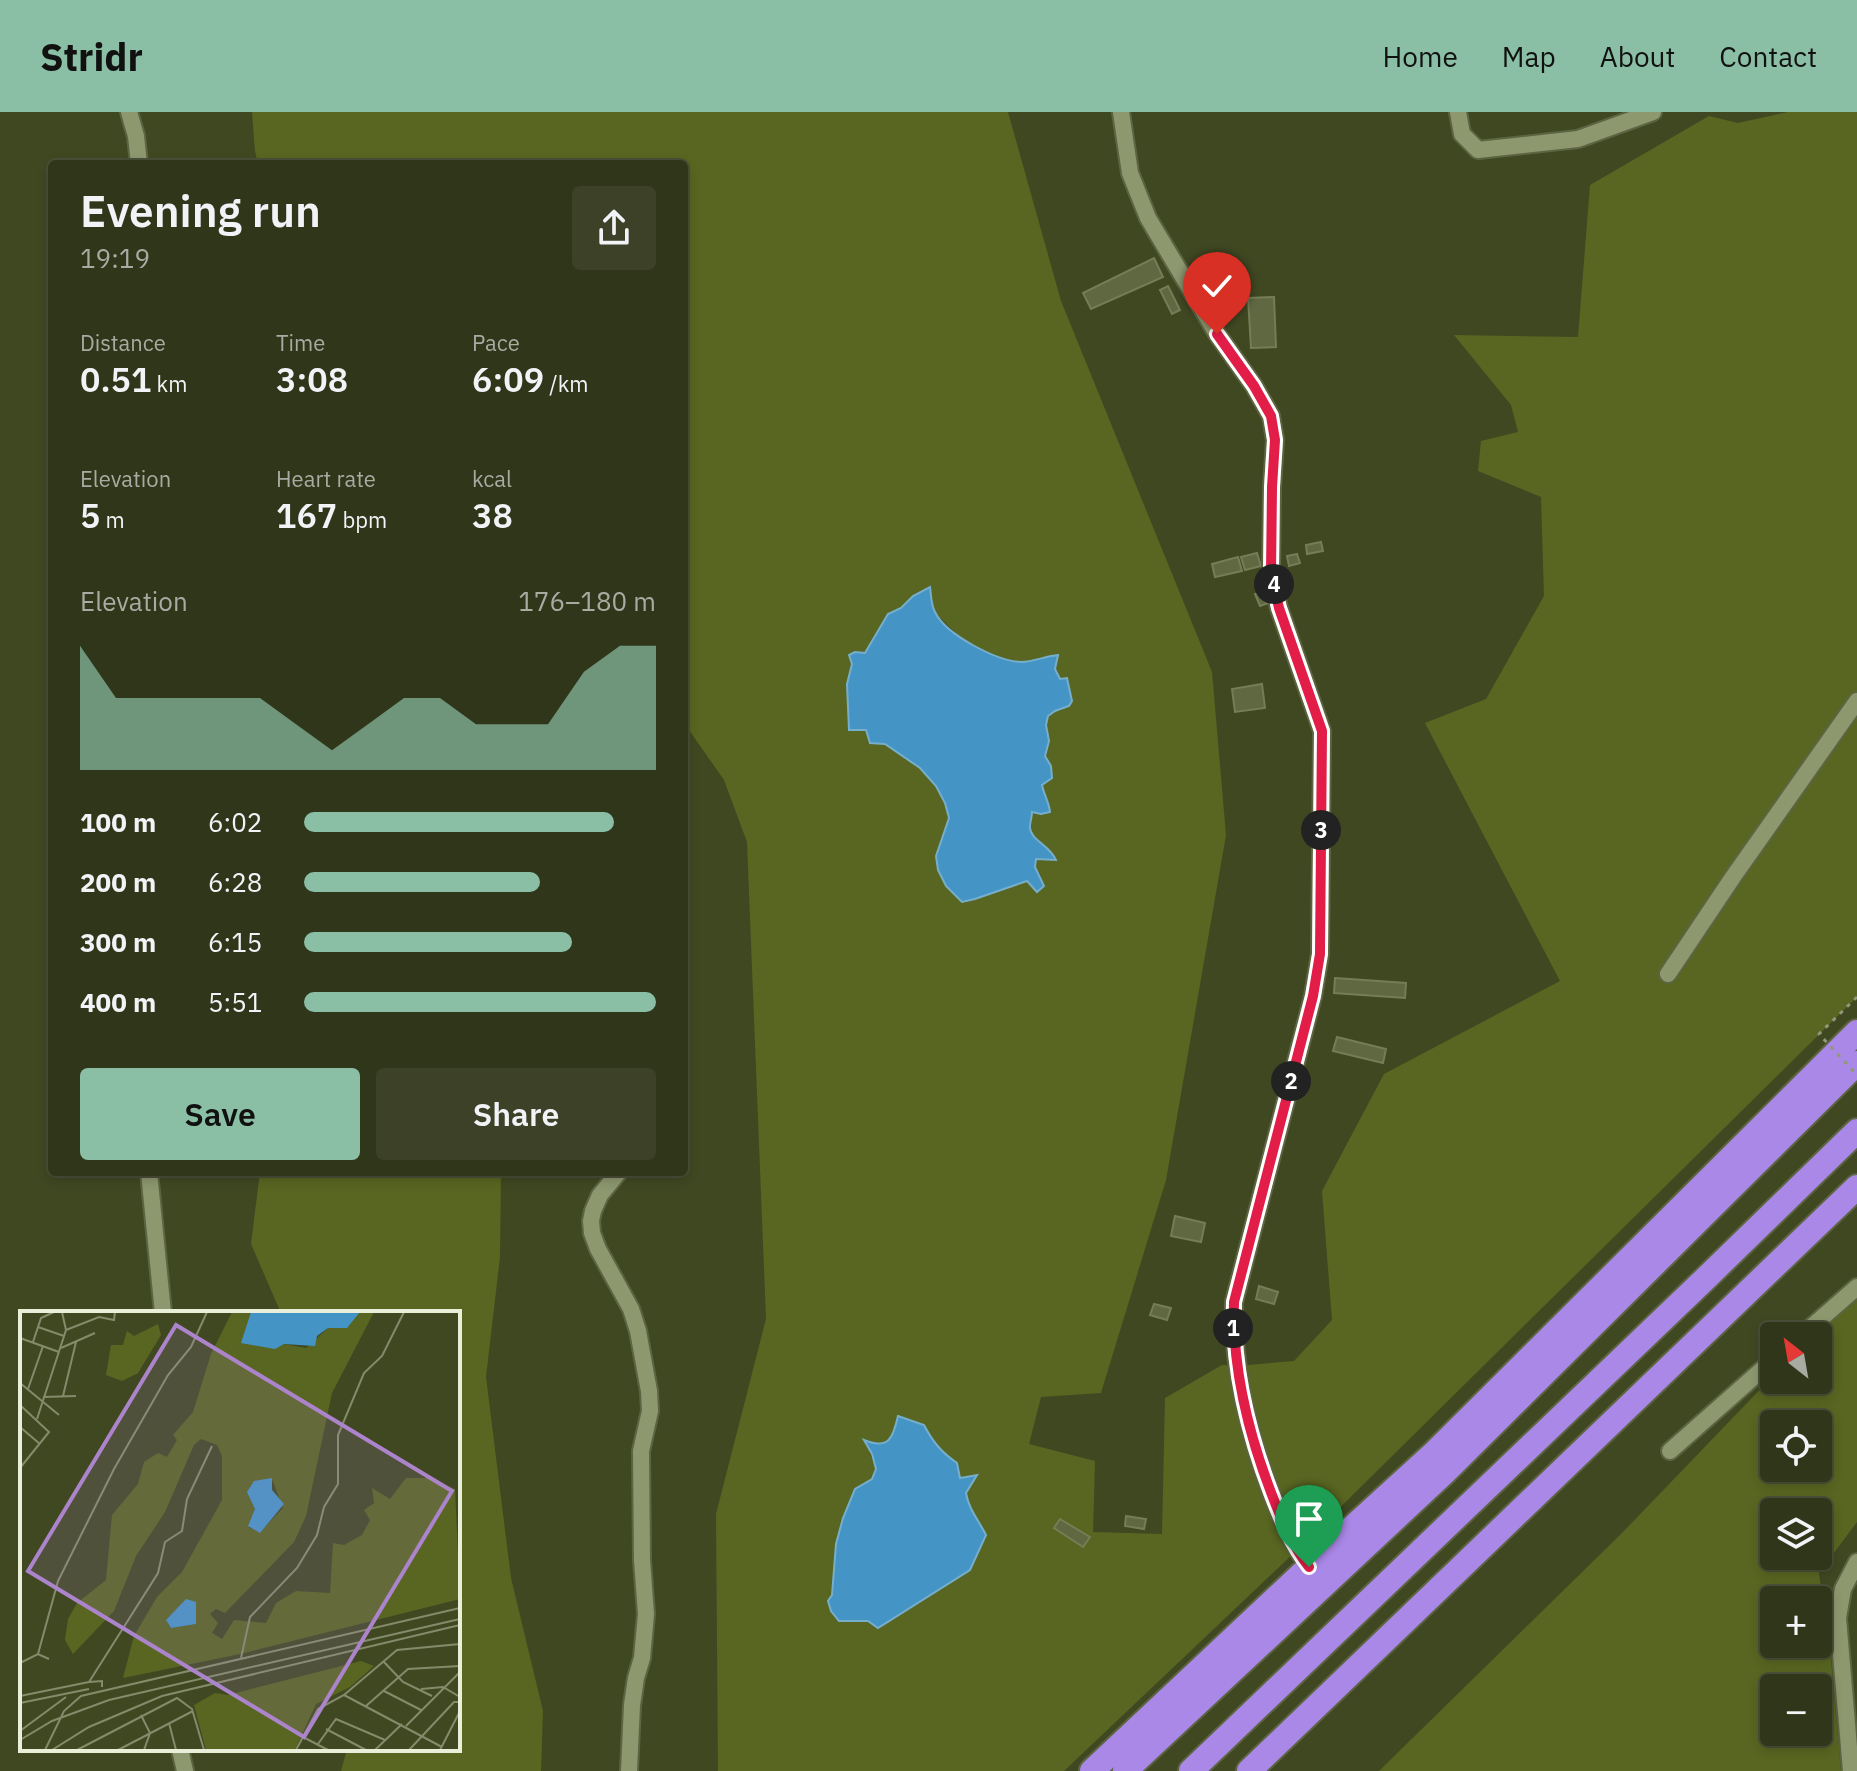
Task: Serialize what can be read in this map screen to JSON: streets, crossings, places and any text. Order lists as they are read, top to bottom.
{
  "north": "top left",
  "page": {
    "header": "Stridr",
    "nav": [
      "Home",
      "Map",
      "About",
      "Contact"
    ],
    "heading": ["Evening run", "19:19"],
    "stats": [
      ["Distance", "0.51 km"],
      ["Time", "3:08"],
      ["Pace", "6:09 /km"],
      ["Elevation", "5 m"],
      ["Heart rate", "167 bpm"],
      ["kcal", "38"]
    ],
    "pins": [
      "4",
      "3",
      "2",
      "1"
    ],
    "chart": ["Elevation", "176–180 m"],
    "list": [
      {
        "name": "100 m",
        "note": "6:02"
      },
      {
        "name": "200 m",
        "note": "6:28"
      },
      {
        "name": "300 m",
        "note": "6:15"
      },
      {
        "name": "400 m",
        "note": "5:51"
      }
    ],
    "buttons": ["Save", "Share"],
    "map_buttons": ["+", "−"]
  }
}
